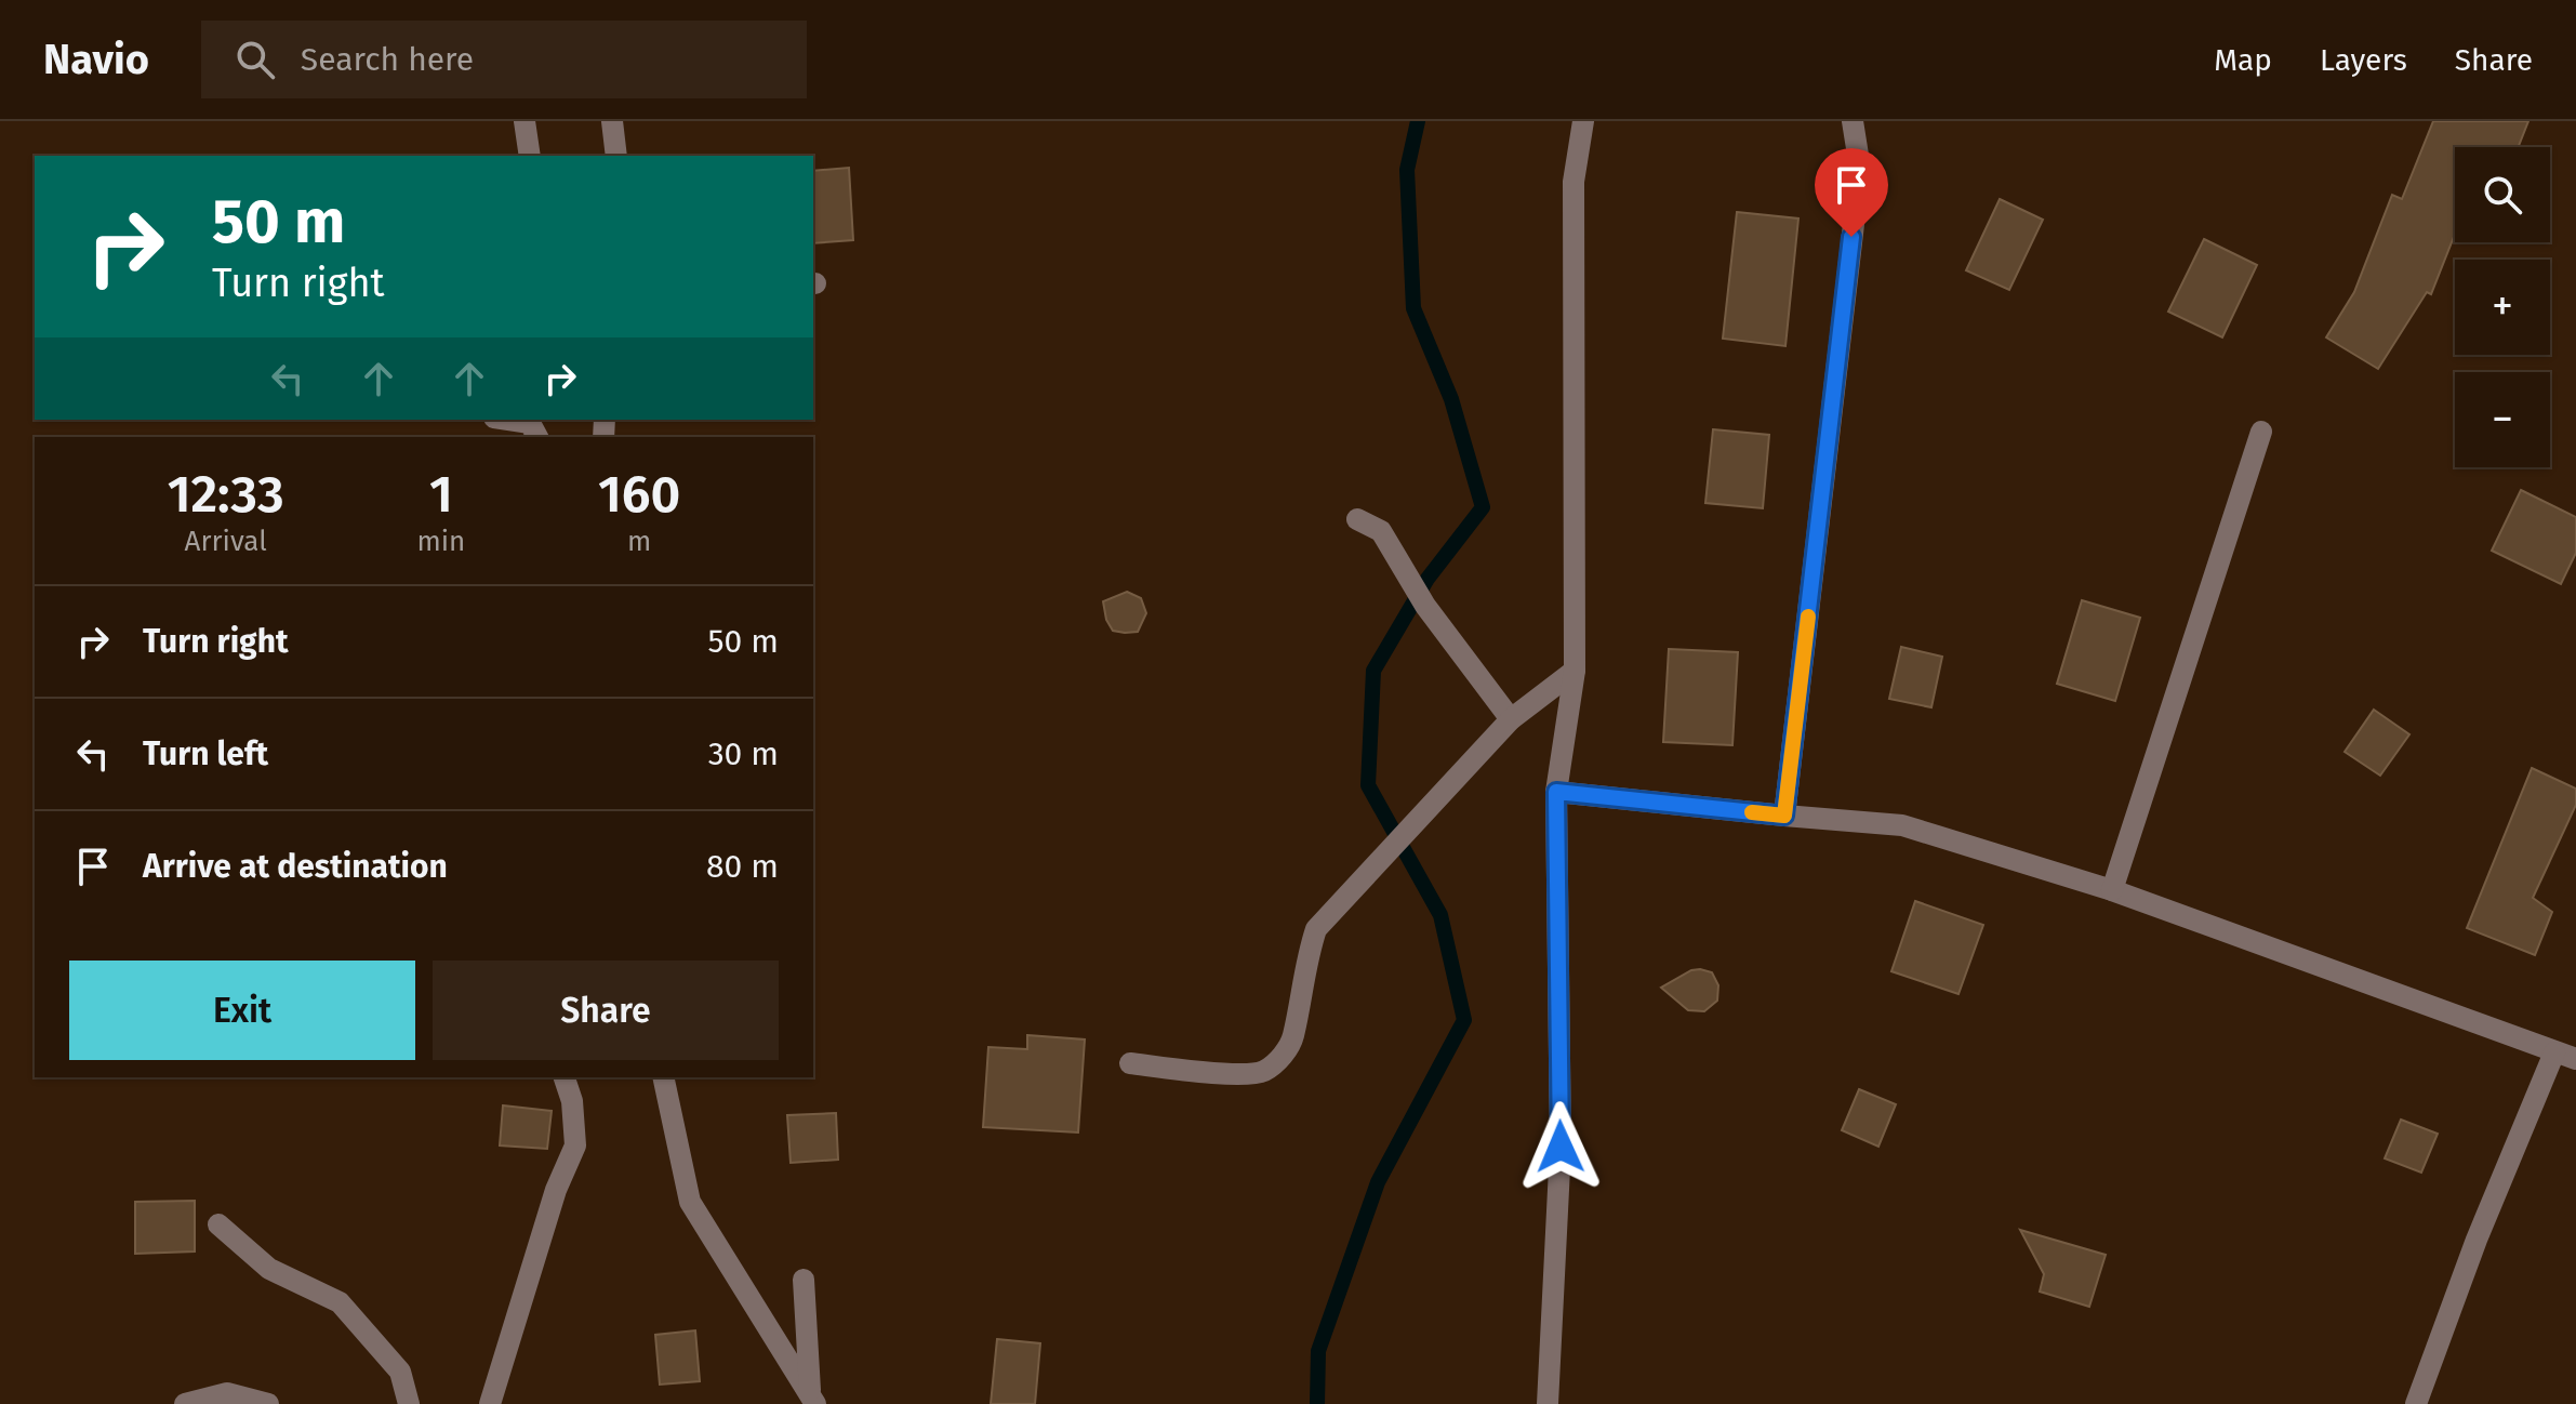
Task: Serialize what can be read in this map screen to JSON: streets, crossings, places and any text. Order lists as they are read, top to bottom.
{
  "page": {
    "header": "Navio",
    "search": "Search here",
    "nav": ["Map", "Layers", "Share"],
    "map_buttons": ["+", "−"],
    "turn": ["50 m", "Turn right"],
    "eta": [
      "12:33",
      "Arrival",
      "1",
      "min",
      "160",
      "m"
    ],
    "list": [
      {
        "name": "Turn right",
        "value": "50 m"
      },
      {
        "name": "Turn left",
        "value": "30 m"
      },
      {
        "name": "Arrive at destination",
        "value": "80 m"
      }
    ],
    "buttons": ["Exit", "Share"]
  }
}
